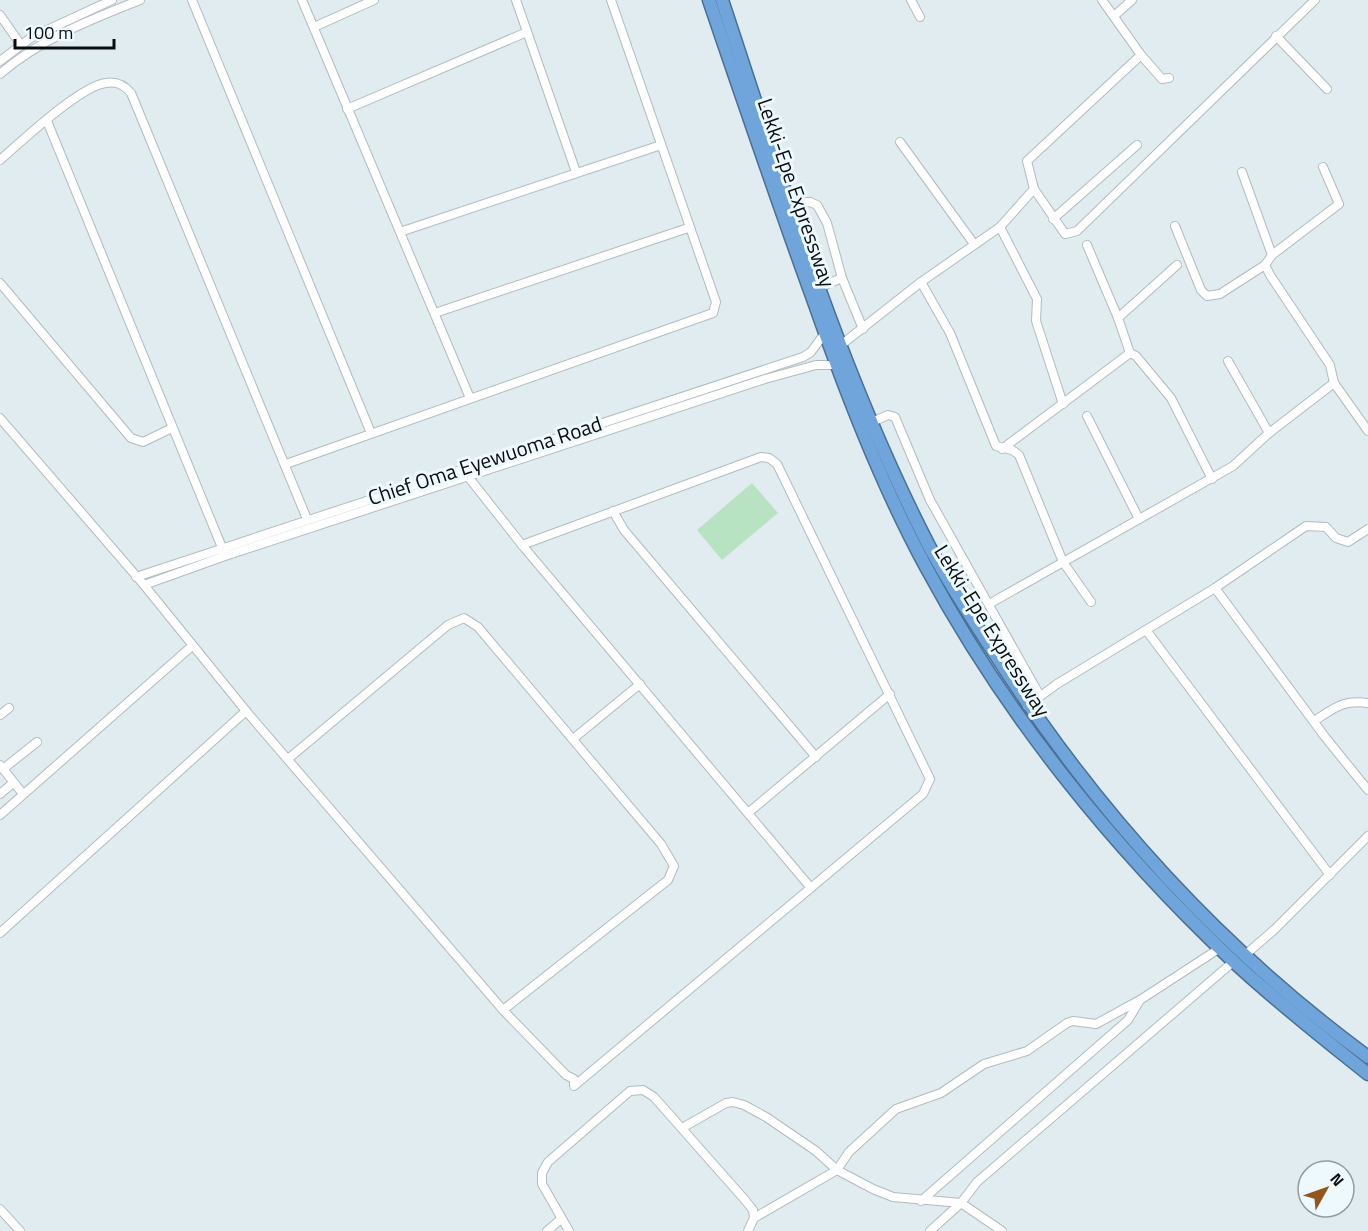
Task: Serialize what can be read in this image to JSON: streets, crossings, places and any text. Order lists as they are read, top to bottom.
{
  "streets": {
    "highway": ["Lekki-Epe Expressway"],
    "street": ["Chief Oma Eyewuoma Road"]
  },
  "crossings": [
    ["Lekki-Epe Expressway", "Chief Oma Eyewuoma Road"]
  ],
  "scale_bar": "100 m",
  "north": "top right"
}
